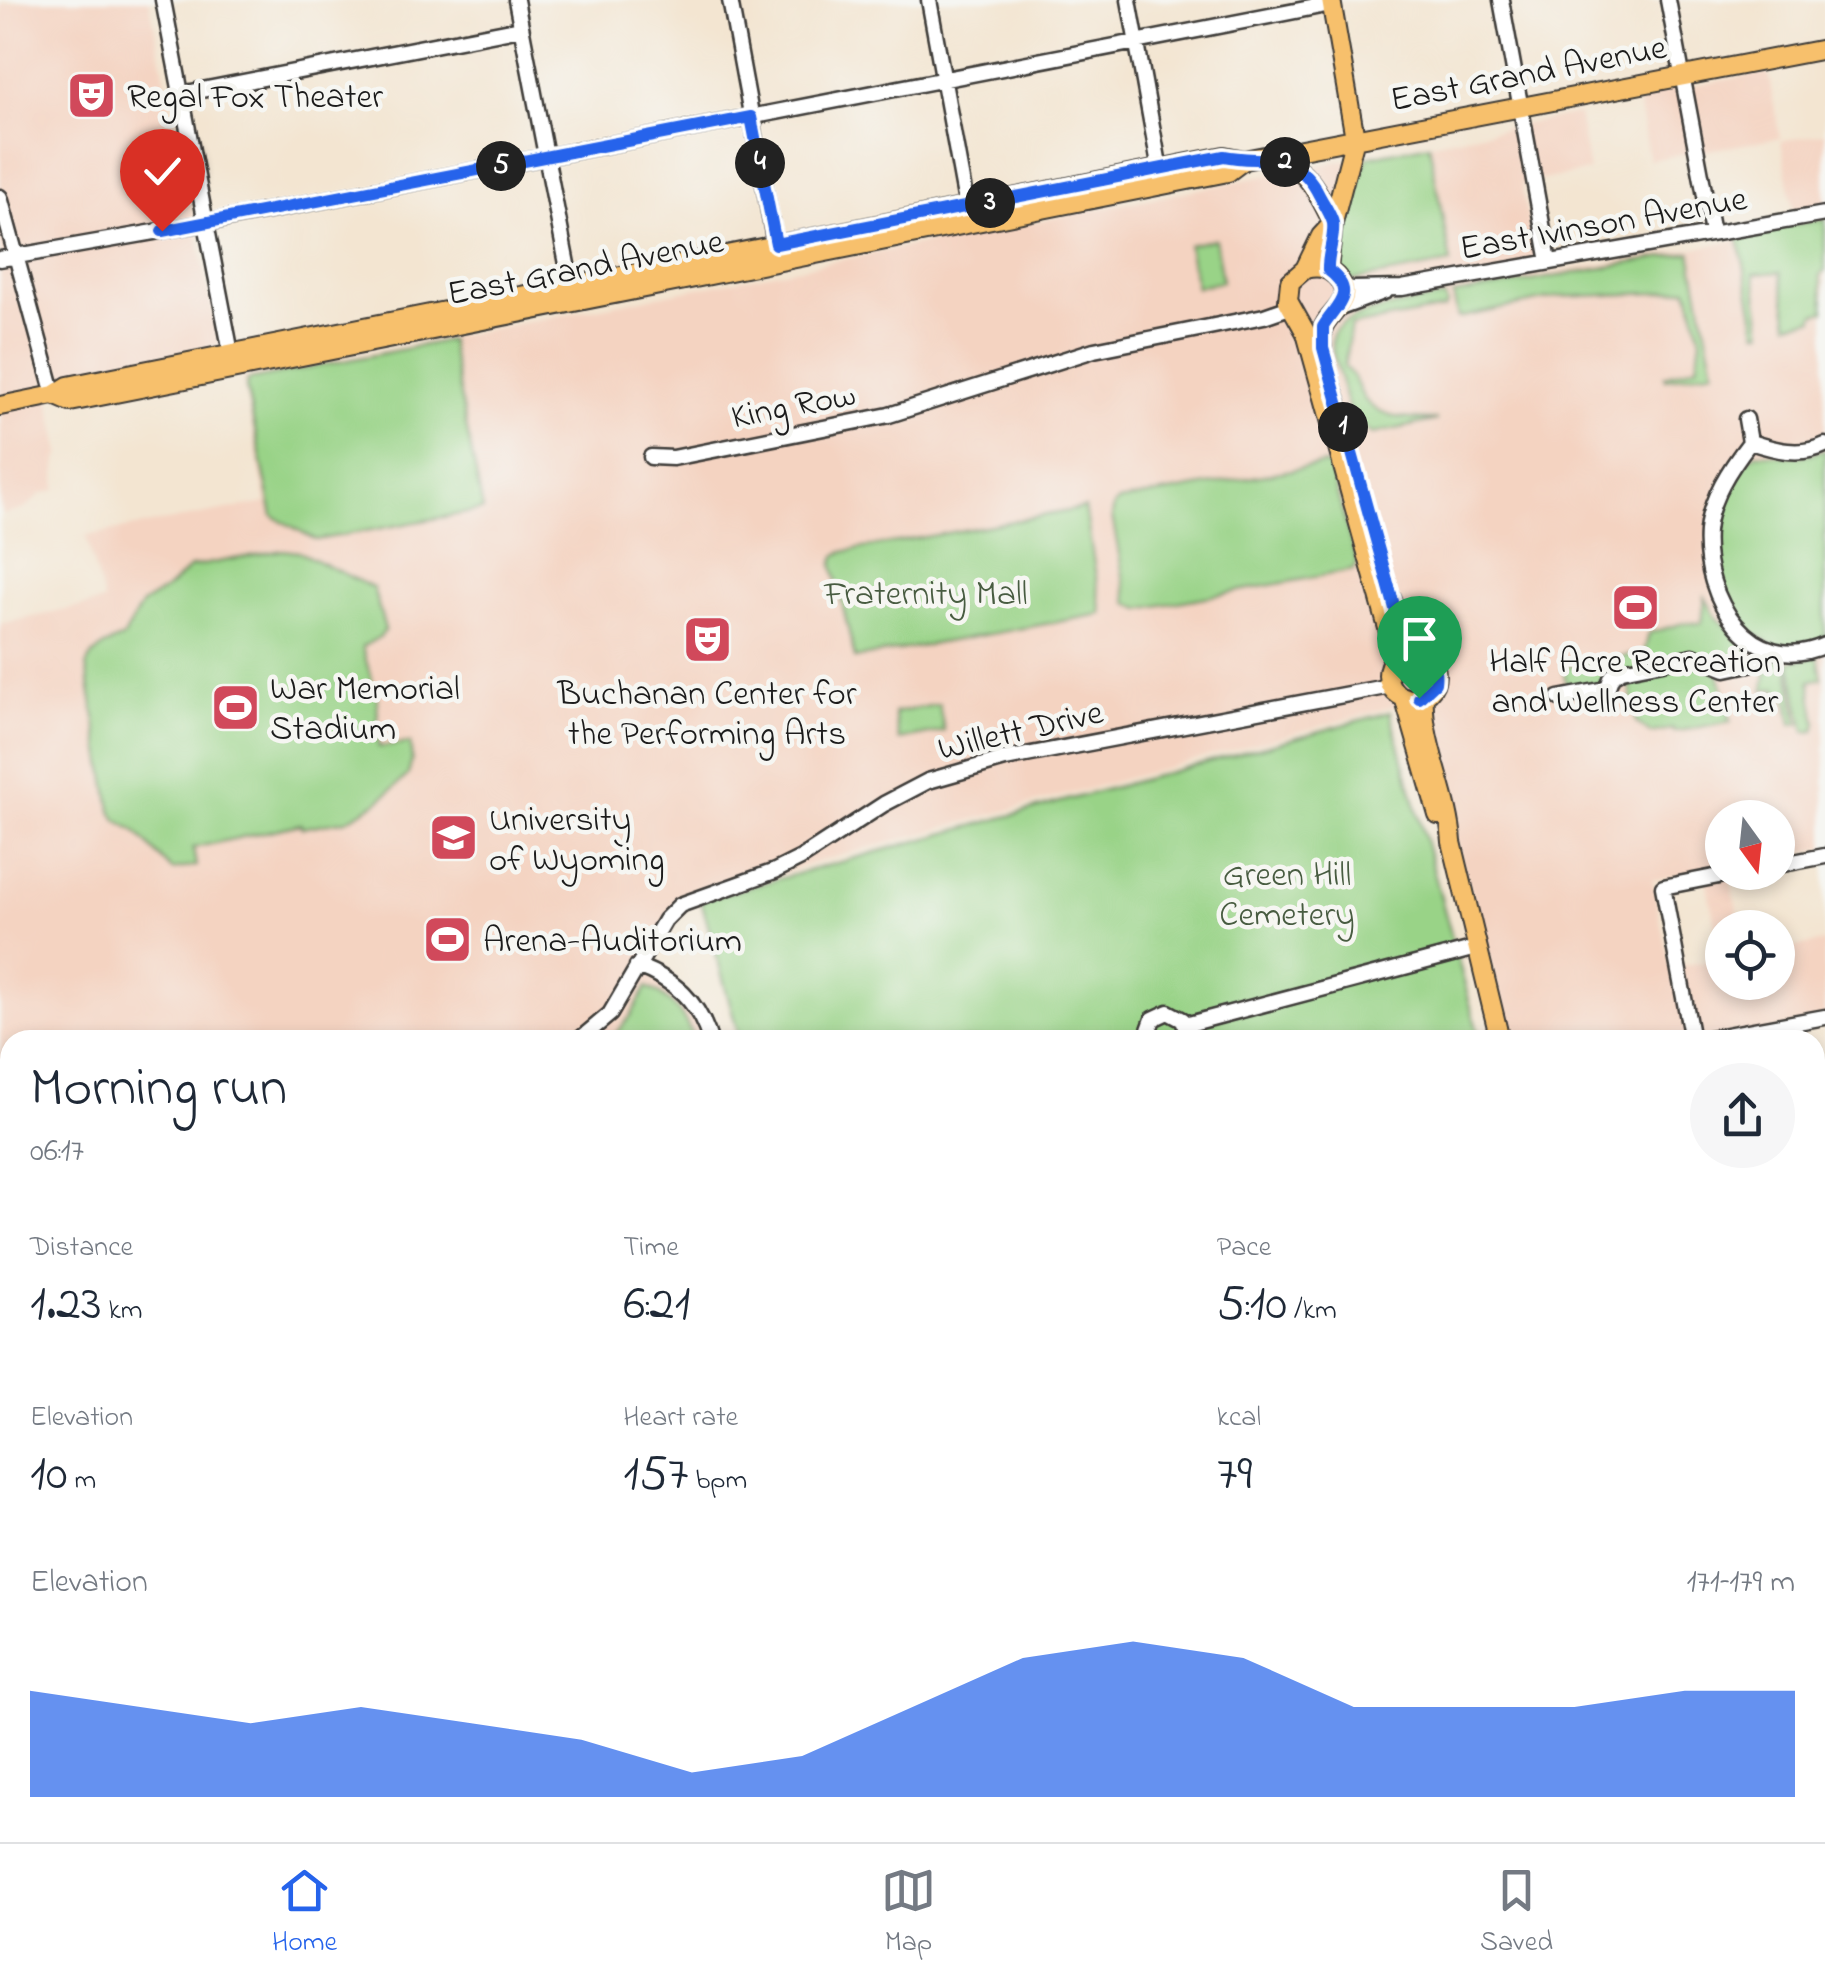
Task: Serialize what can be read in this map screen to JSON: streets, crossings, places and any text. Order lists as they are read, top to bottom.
{
  "streets": {
    "main road": ["East Grand Avenue"],
    "street": ["East Ivinson Avenue", "King Row", "Willett Drive"]
  },
  "crossings": [
    ["East Ivinson Avenue", "King Row"]
  ],
  "parks": ["Fraternity Mall", "Green Hill Cemetery"],
  "places": {
    "theatre": ["Regal Fox Theater", "Buchanan Center for the Performing Arts"],
    "sports": ["Half Acre Recreation and Wellness Center", "War Memorial Stadium", "Arena-Auditorium"],
    "school or university": ["University of Wyoming"]
  },
  "north": "bottom",
  "page": {
    "pins": [
      "2",
      "4",
      "5",
      "3",
      "1"
    ],
    "heading": ["Morning run", "06:17"],
    "stats": [
      ["Distance", "1.23 km"],
      ["Time", "6:21"],
      ["Pace", "5:10 /km"],
      ["Elevation", "10 m"],
      ["Heart rate", "157 bpm"],
      ["kcal", "79"]
    ],
    "chart": ["Elevation", "171–179 m"],
    "tabs": ["Home", "Map", "Saved"]
  }
}
